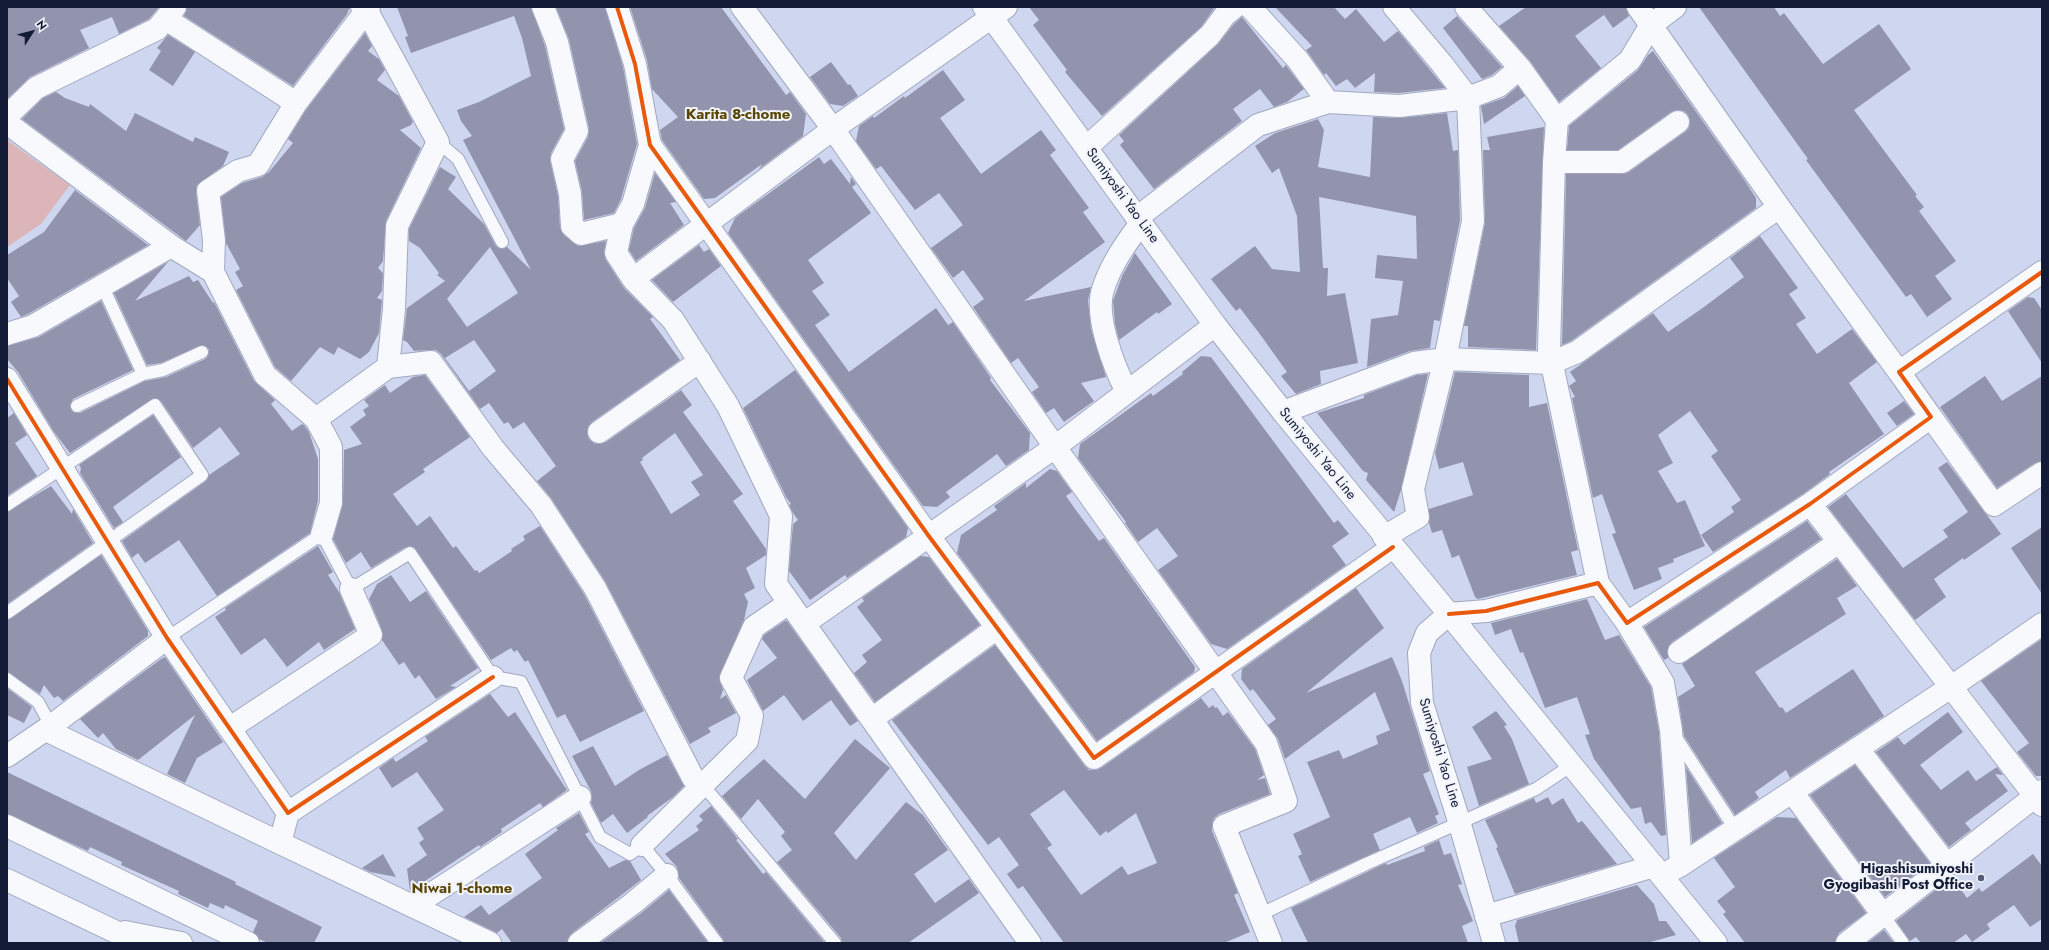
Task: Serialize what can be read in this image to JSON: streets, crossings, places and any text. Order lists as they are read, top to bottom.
{
  "streets": {
    "street": ["Sumiyoshi Yao Line"]
  },
  "districts": ["Karita 8-chome", "Niwai 1-chome"],
  "places": ["Higashisumiyoshi Gyogibashi Post Office"],
  "north": "top right"
}
